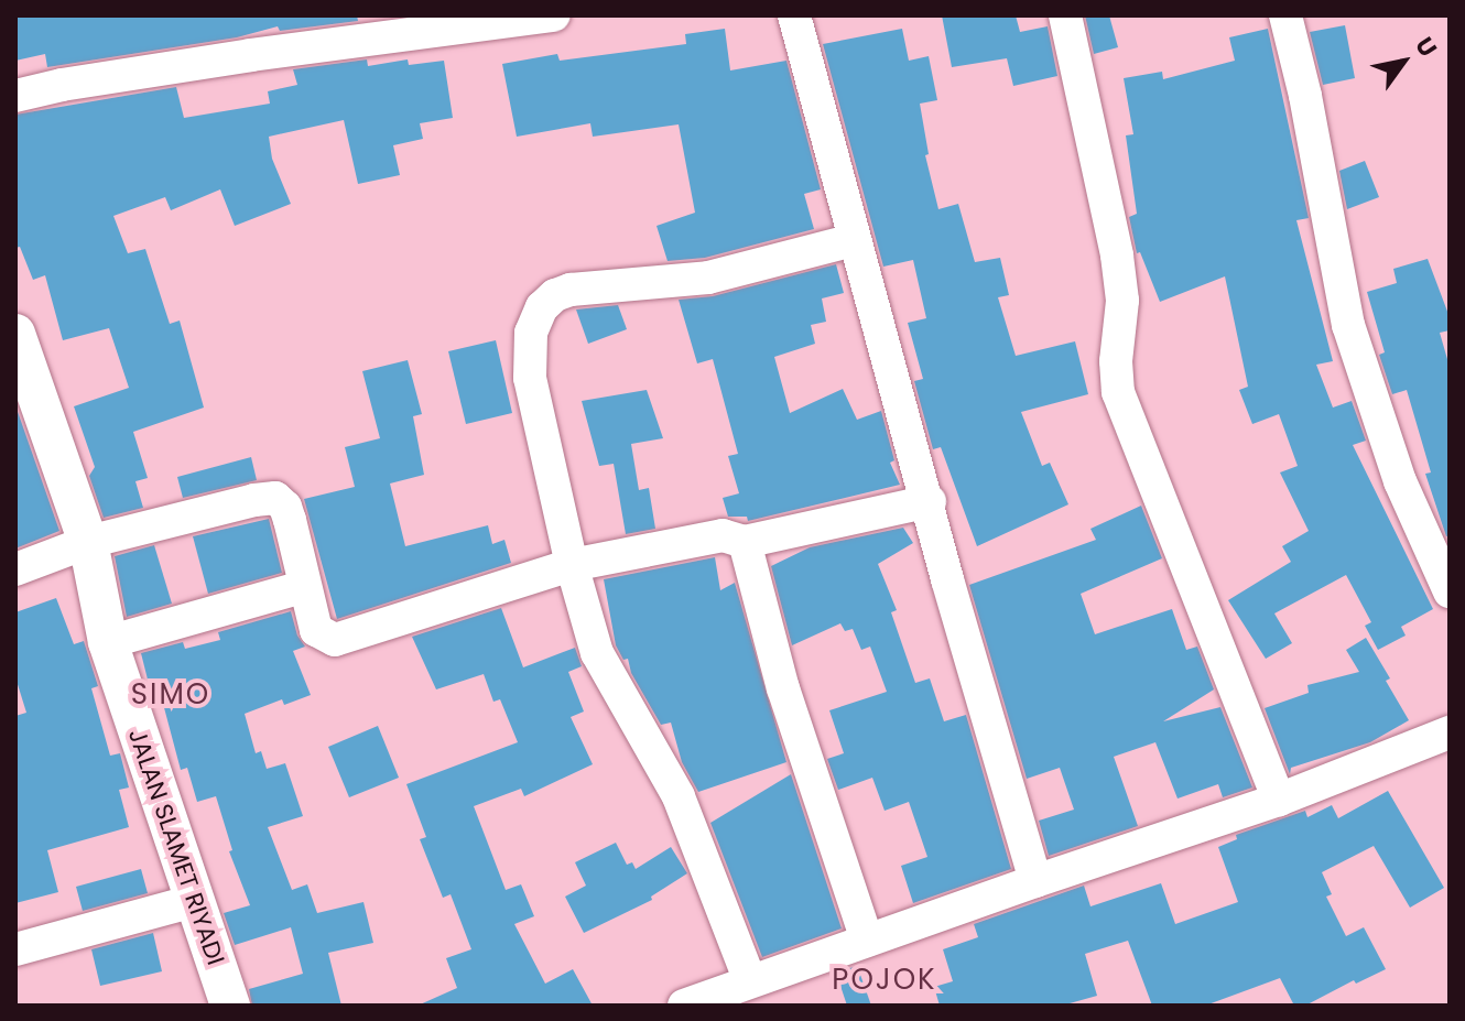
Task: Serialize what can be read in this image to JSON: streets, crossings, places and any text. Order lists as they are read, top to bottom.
{
  "streets": {
    "street": ["JALAN SLAMET RIYADI"]
  },
  "districts": ["SIMO", "POJOK"],
  "north": "top right"
}
